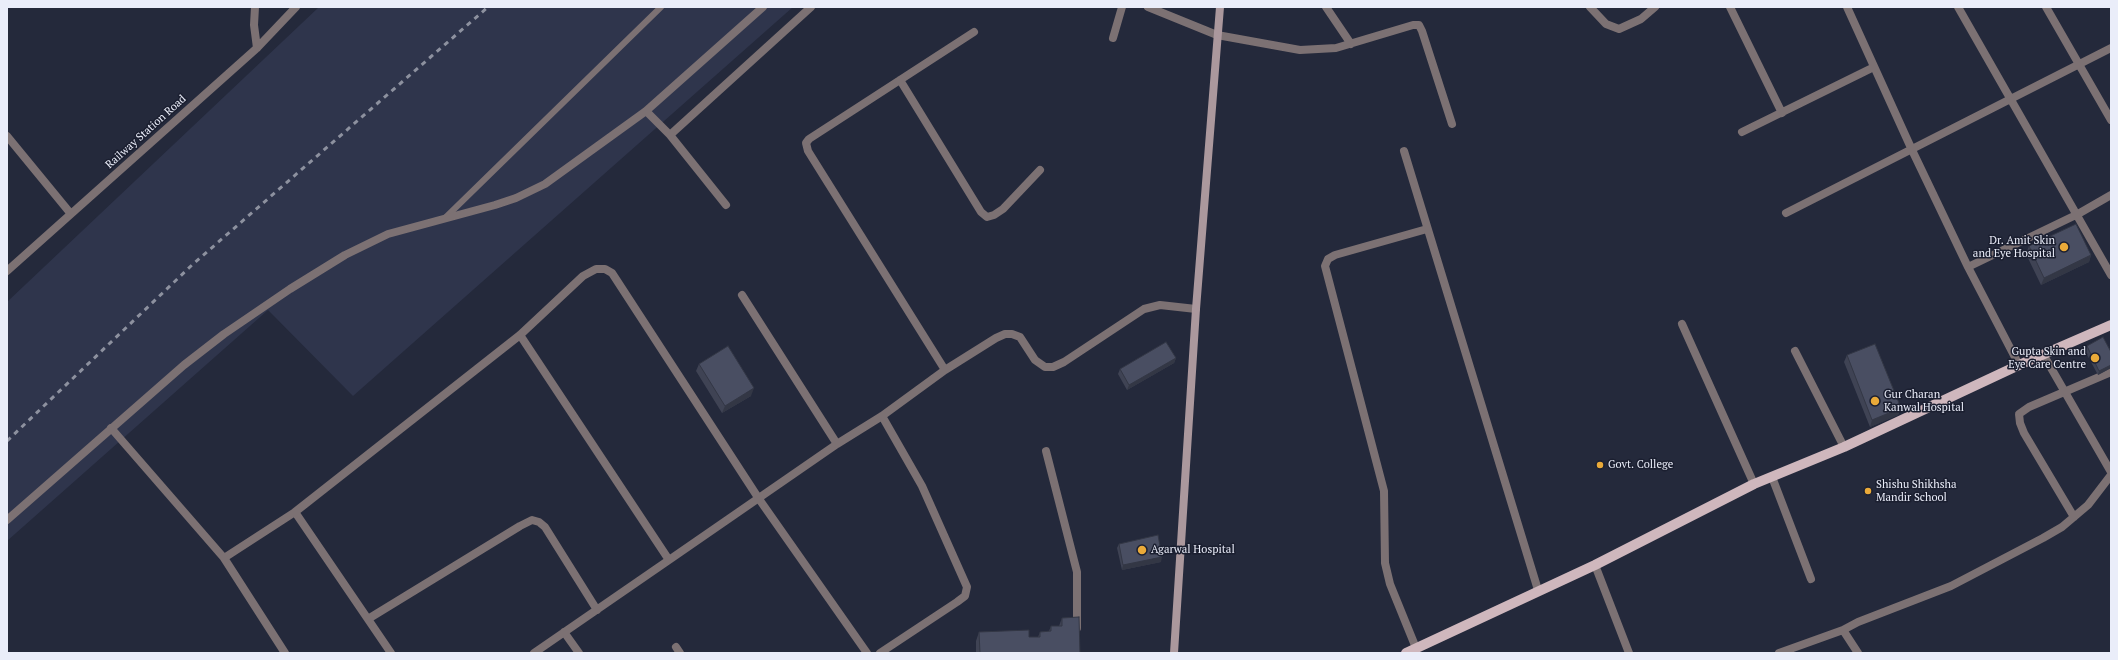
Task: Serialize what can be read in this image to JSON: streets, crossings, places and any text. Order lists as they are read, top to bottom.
{
  "streets": {
    "street": ["Railway Station Road"]
  },
  "places": [
    "Dr. Amit Skin and Eye Hospital",
    "Gupta Skin and Eye Care Centre",
    "Gur Charan Kanwal Hospital",
    "Govt. College",
    "Shishu Shikhsha Mandir School",
    "Agarwal Hospital"
  ]
}
